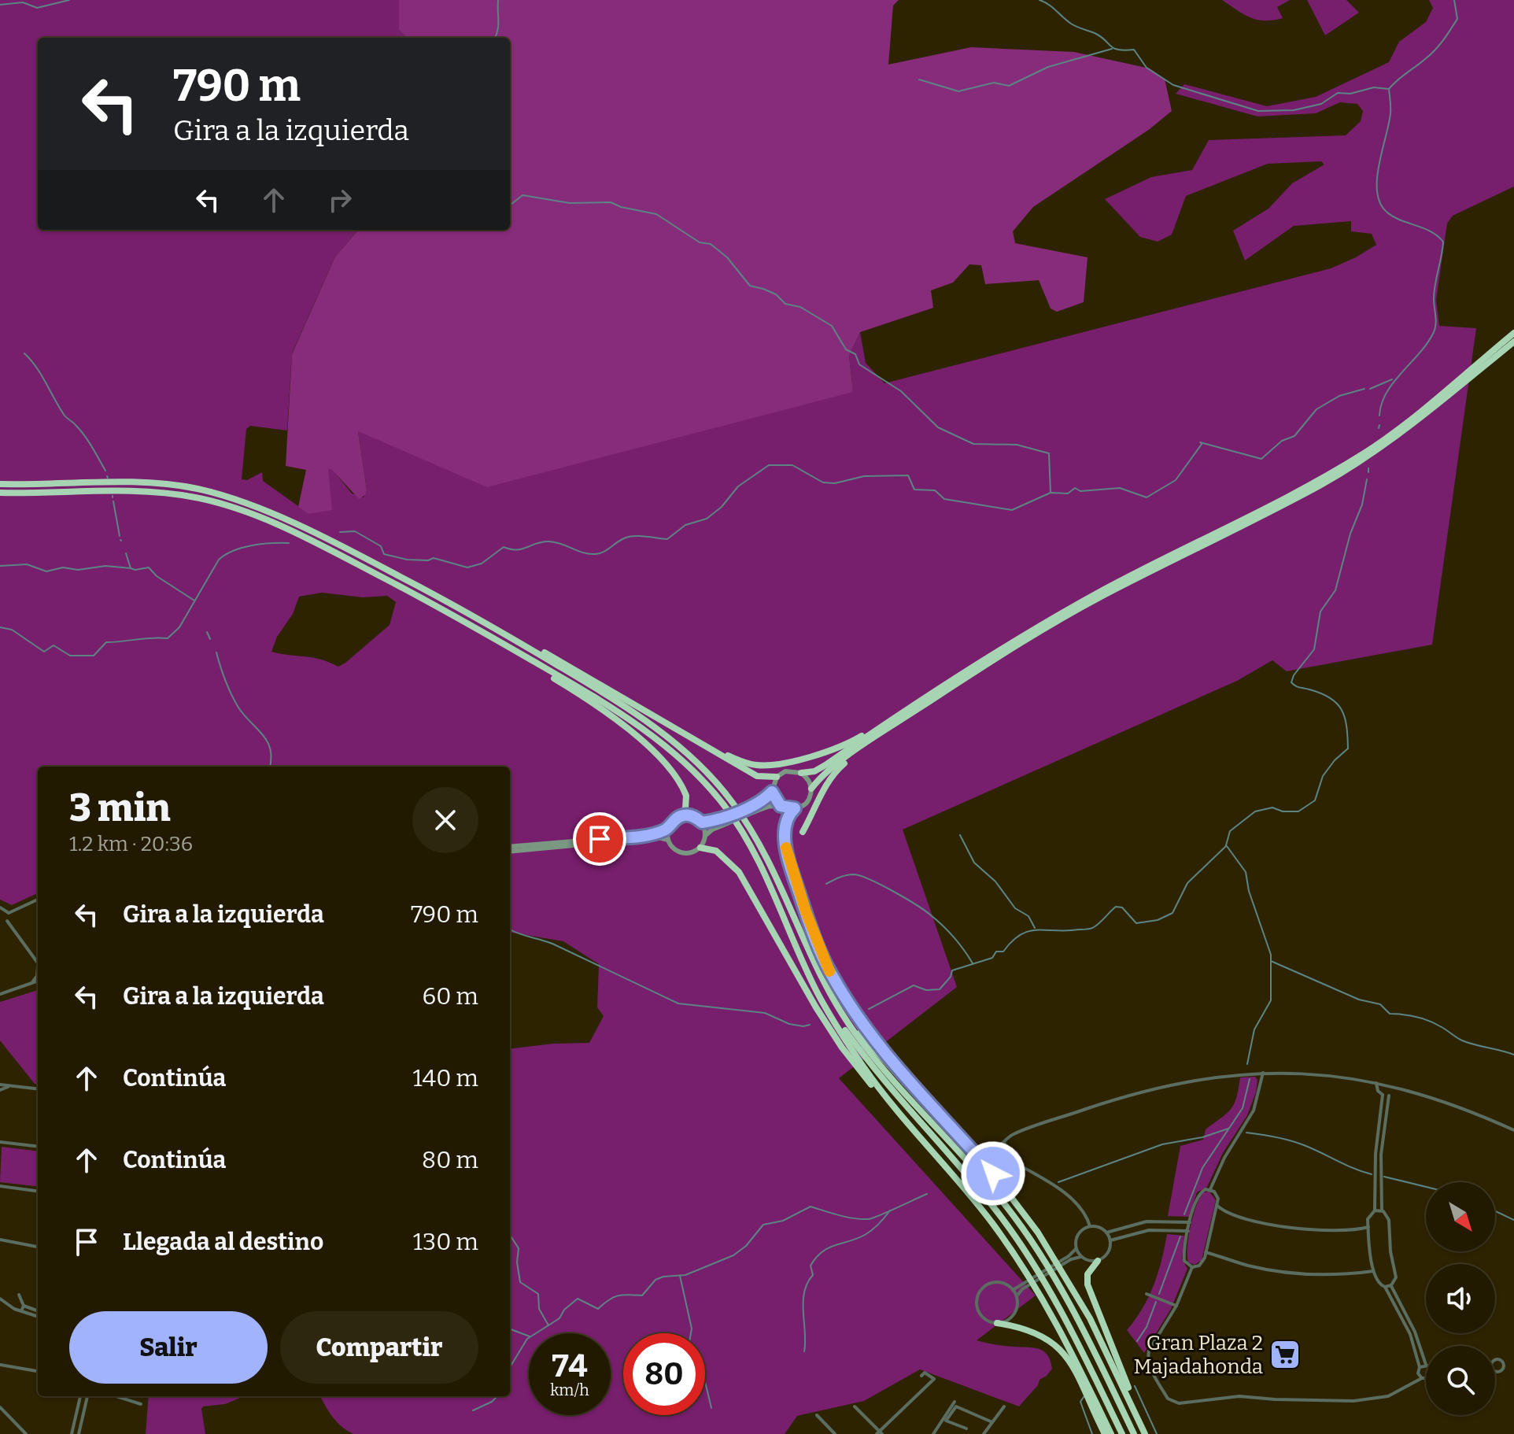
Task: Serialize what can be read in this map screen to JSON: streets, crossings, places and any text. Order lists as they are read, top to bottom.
{
  "places": {
    "supermarket": ["Gran Plaza 2 Majadahonda"]
  },
  "north": "bottom right",
  "page": {
    "turn": ["790 m", "Gira a la izquierda"],
    "heading": ["3 min", "1.2 km · 20:36"],
    "list": [
      {
        "name": "Gira a la izquierda",
        "value": "790 m"
      },
      {
        "name": "Gira a la izquierda",
        "value": "60 m"
      },
      {
        "name": "Continúa",
        "value": "140 m"
      },
      {
        "name": "Continúa",
        "value": "80 m"
      },
      {
        "name": "Llegada al destino",
        "value": "130 m"
      }
    ],
    "buttons": ["Salir", "Compartir"],
    "speed": "74 km/h",
    "limit": "80"
  }
}
